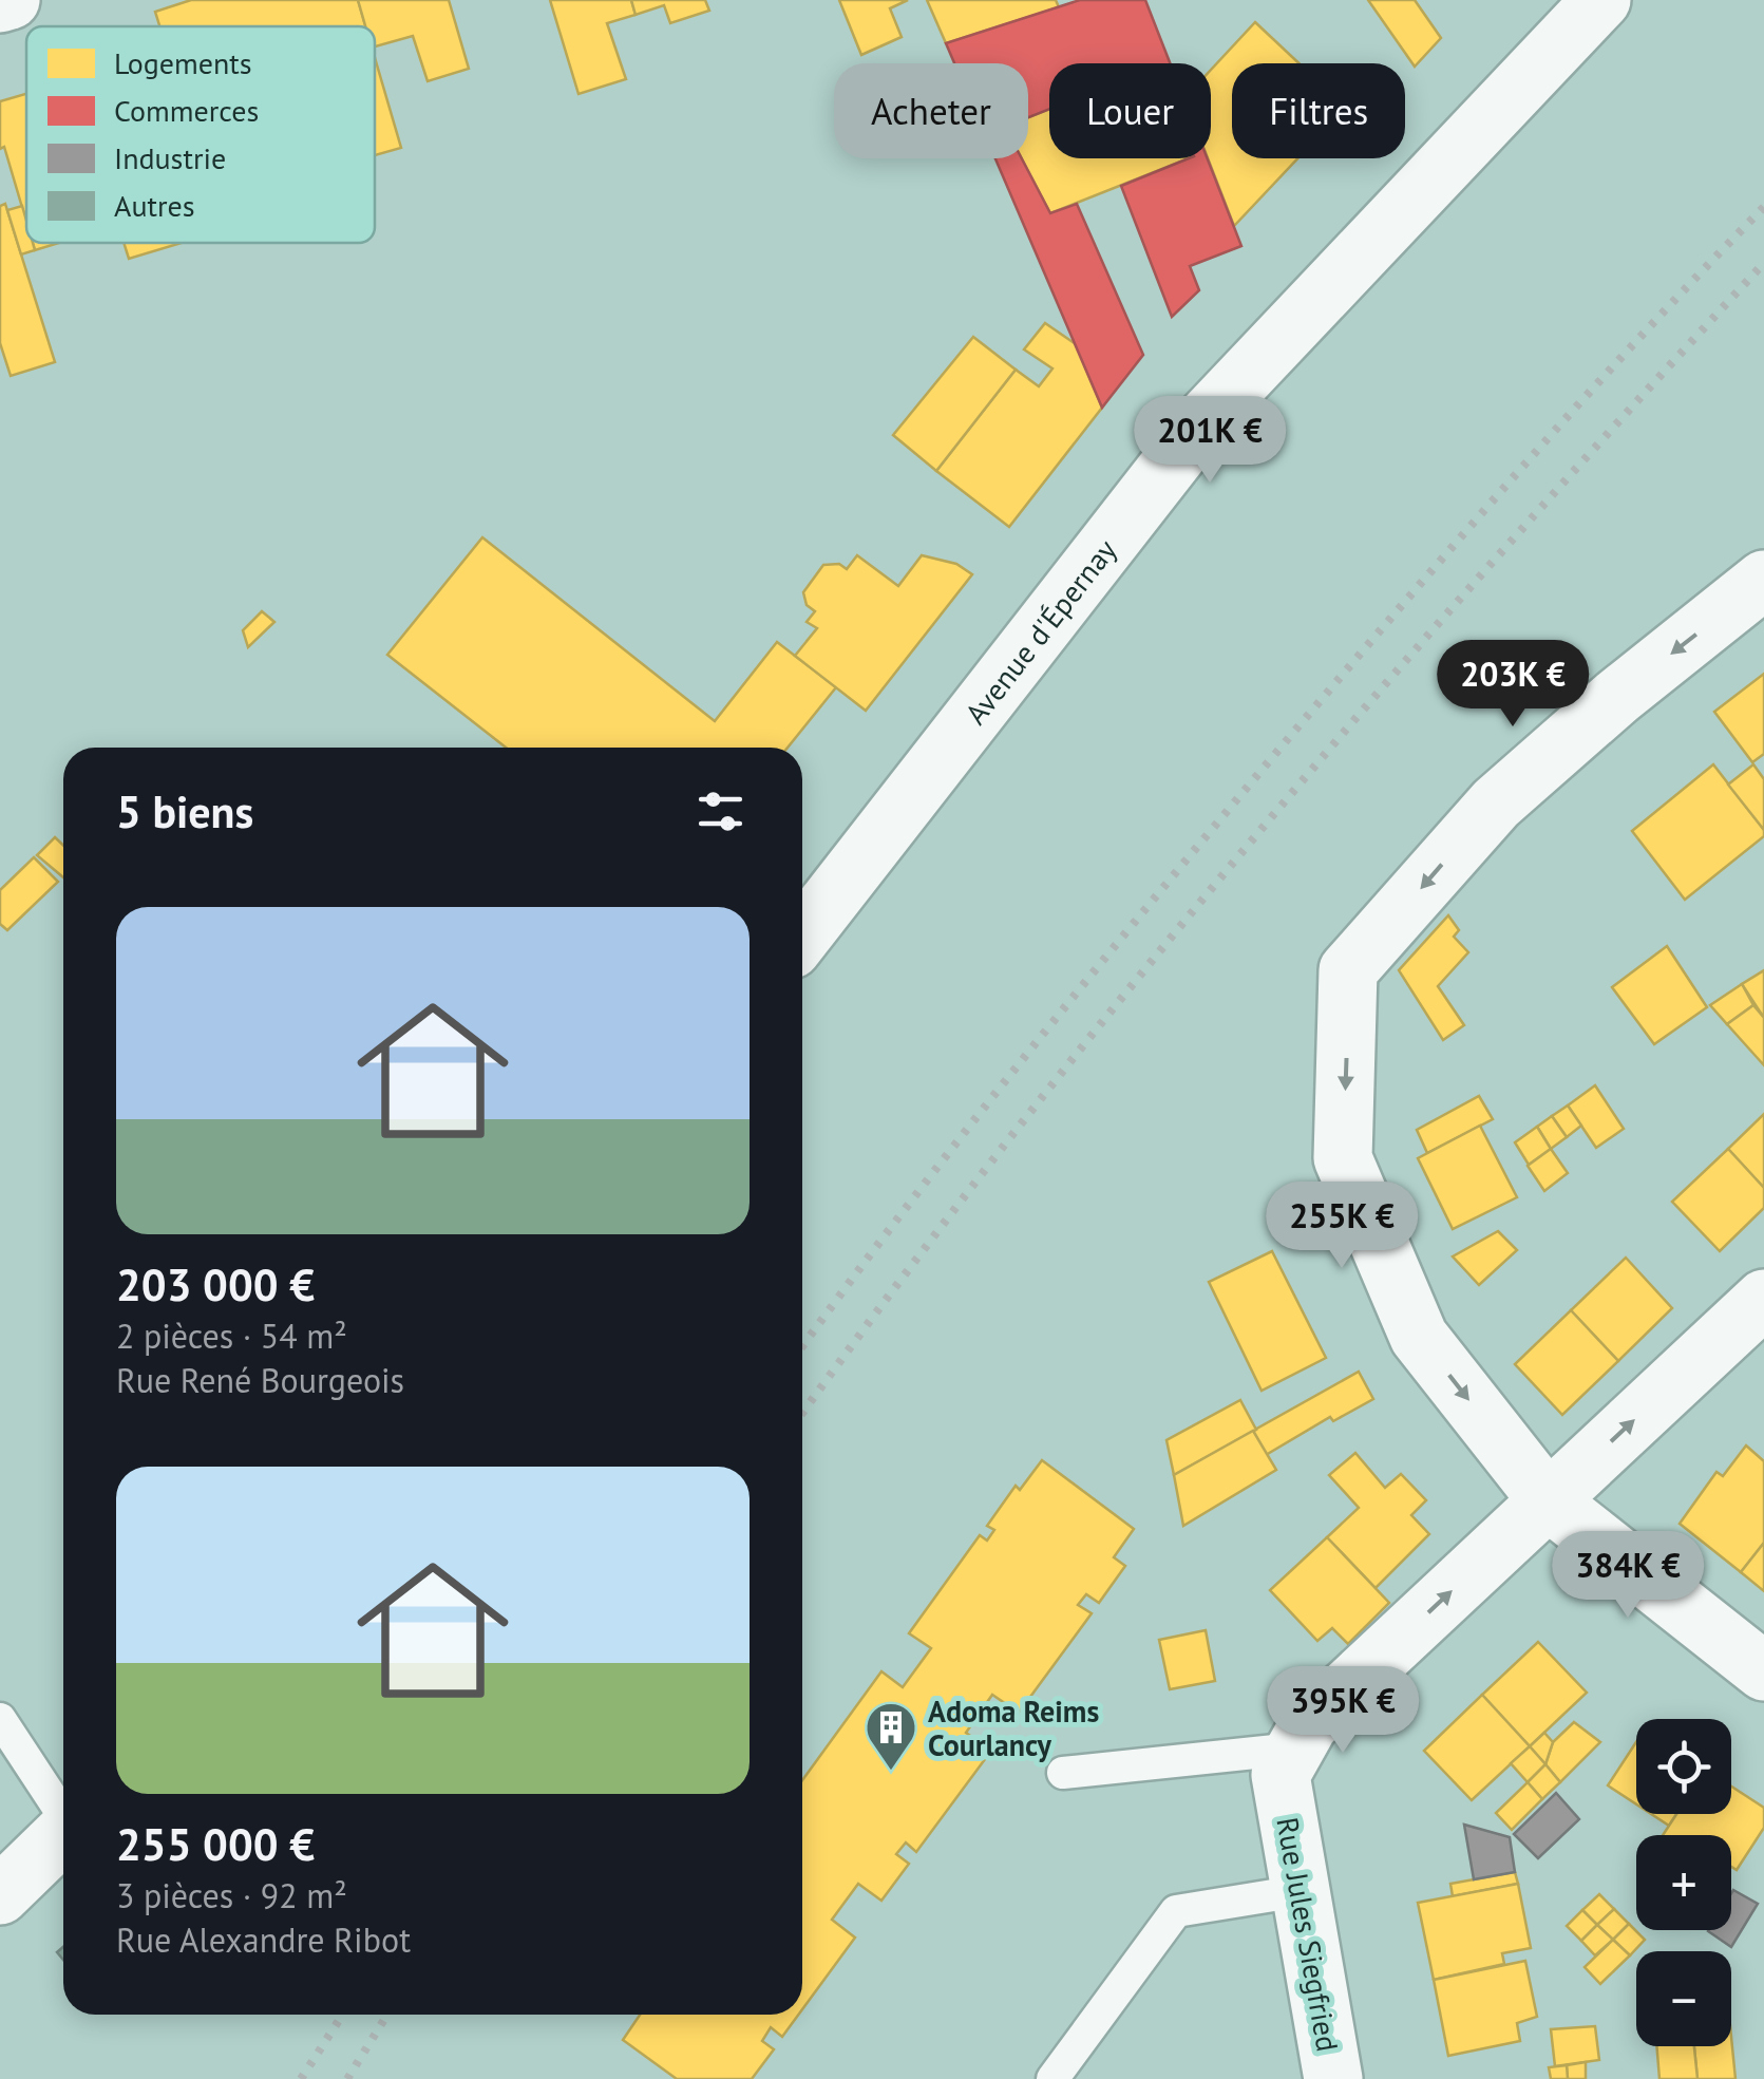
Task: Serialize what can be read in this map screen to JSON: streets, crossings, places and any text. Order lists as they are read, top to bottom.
{
  "streets": {
    "street": ["Avenue d'Épernay", "Rue Jules Siegfried"]
  },
  "one_way": ["Rue Jules Siegfried"],
  "places": {
    "building": ["Adoma Reims Courlancy"]
  },
  "legend": [
    "Logements",
    "Commerces",
    "Industrie",
    "Autres"
  ],
  "page": {
    "chip": ["Acheter", "Louer", "Filtres"],
    "price": [
      "201K €",
      "203K €",
      "255K €",
      "384K €",
      "395K €"
    ],
    "heading": "5 biens",
    "list": [
      {
        "name": "203 000 €",
        "note": "2 pièces · 54 m² · Rue René Bourgeois"
      },
      {
        "name": "255 000 €",
        "note": "3 pièces · 92 m² · Rue Alexandre Ribot"
      }
    ],
    "map_buttons": ["+", "−"]
  }
}
